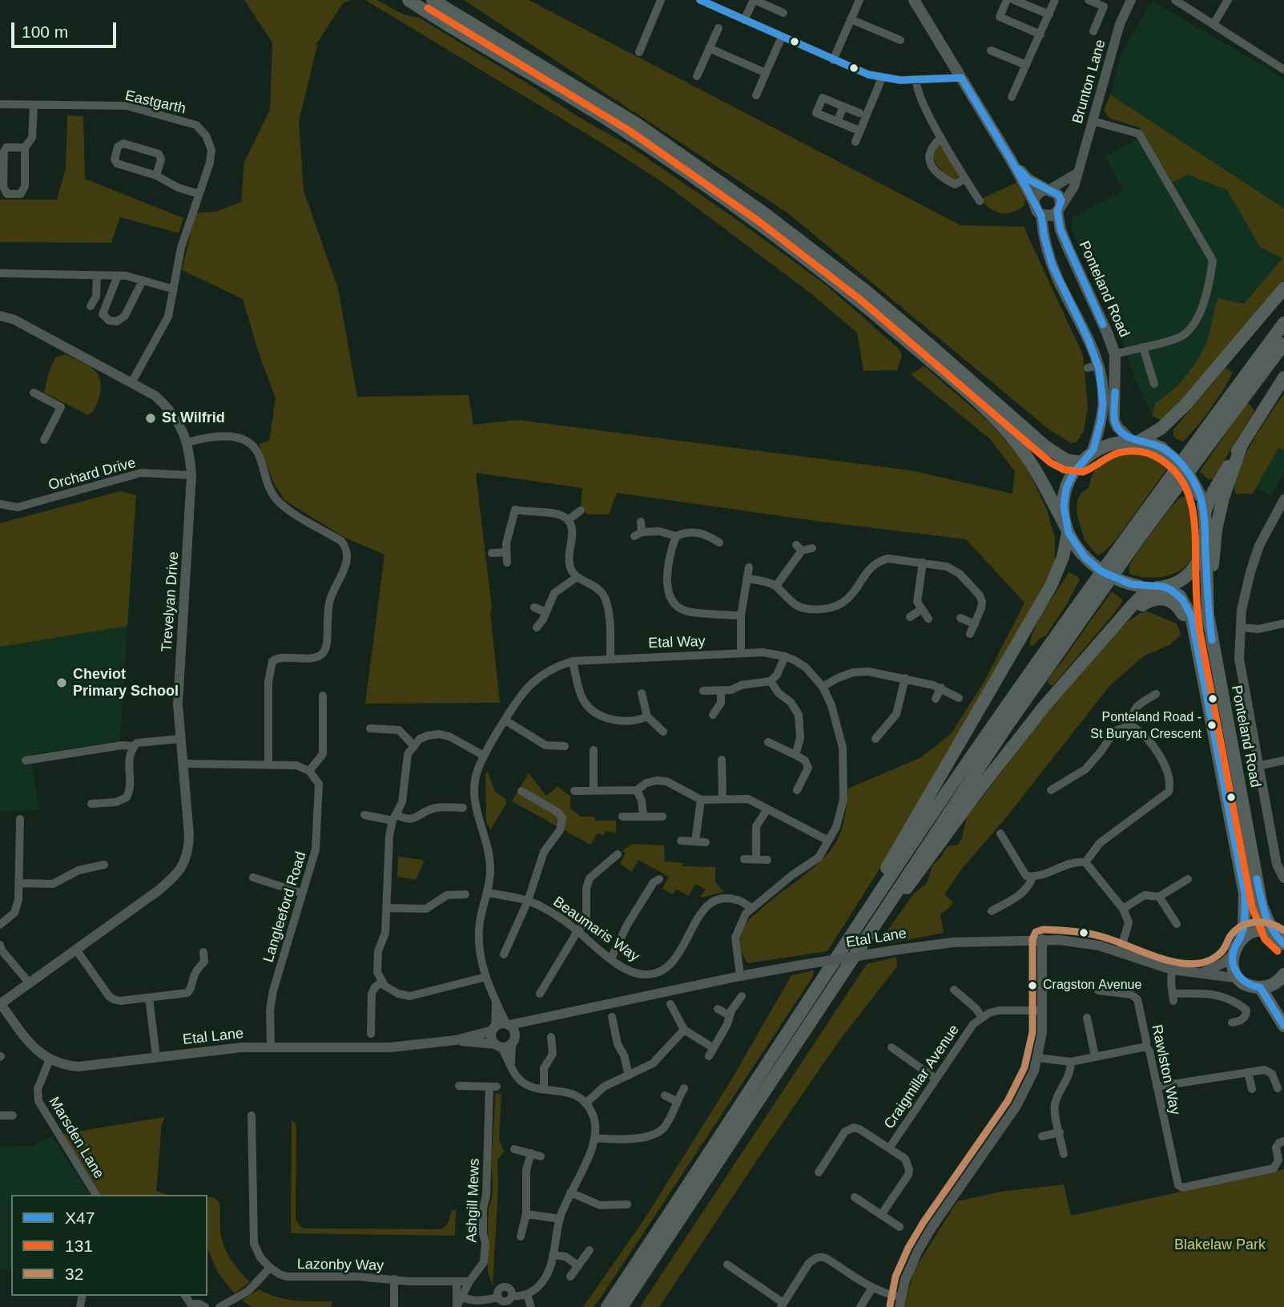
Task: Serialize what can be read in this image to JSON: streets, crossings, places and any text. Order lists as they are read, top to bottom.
{
  "streets": {
    "highway": ["Ponteland Road"],
    "street": [
      "Brunton Lane",
      "Eastgarth",
      "Orchard Drive",
      "Trevelyan Drive",
      "Etal Way",
      "Langleeford Road",
      "Beaumaris Way",
      "Etal Lane",
      "Rawlston Way",
      "Craigmillar Avenue",
      "Marsden Lane",
      "Ashgill Mews",
      "Lazonby Way"
    ]
  },
  "crossings": [
    ["Brunton Lane", "Ponteland Road"],
    ["Eastgarth", "Trevelyan Drive"],
    ["Orchard Drive", "Trevelyan Drive"],
    ["Trevelyan Drive", "Etal Lane"],
    ["Etal Way", "Beaumaris Way"],
    ["Etal Way", "Etal Lane"],
    ["Langleeford Road", "Etal Lane"],
    ["Etal Lane", "Marsden Lane"],
    ["Ashgill Mews", "Lazonby Way"]
  ],
  "parks": ["Blakelaw Park"],
  "places": [
    "St Wilfrid",
    "Cheviot Primary School",
    "Ponteland Road - St Buryan Crescent",
    "Cragston Avenue"
  ],
  "lines": ["transit line X47", "transit line 131", "transit line 32"],
  "legend": ["X47", "131", "32"],
  "scale_bar": "100 m"
}
